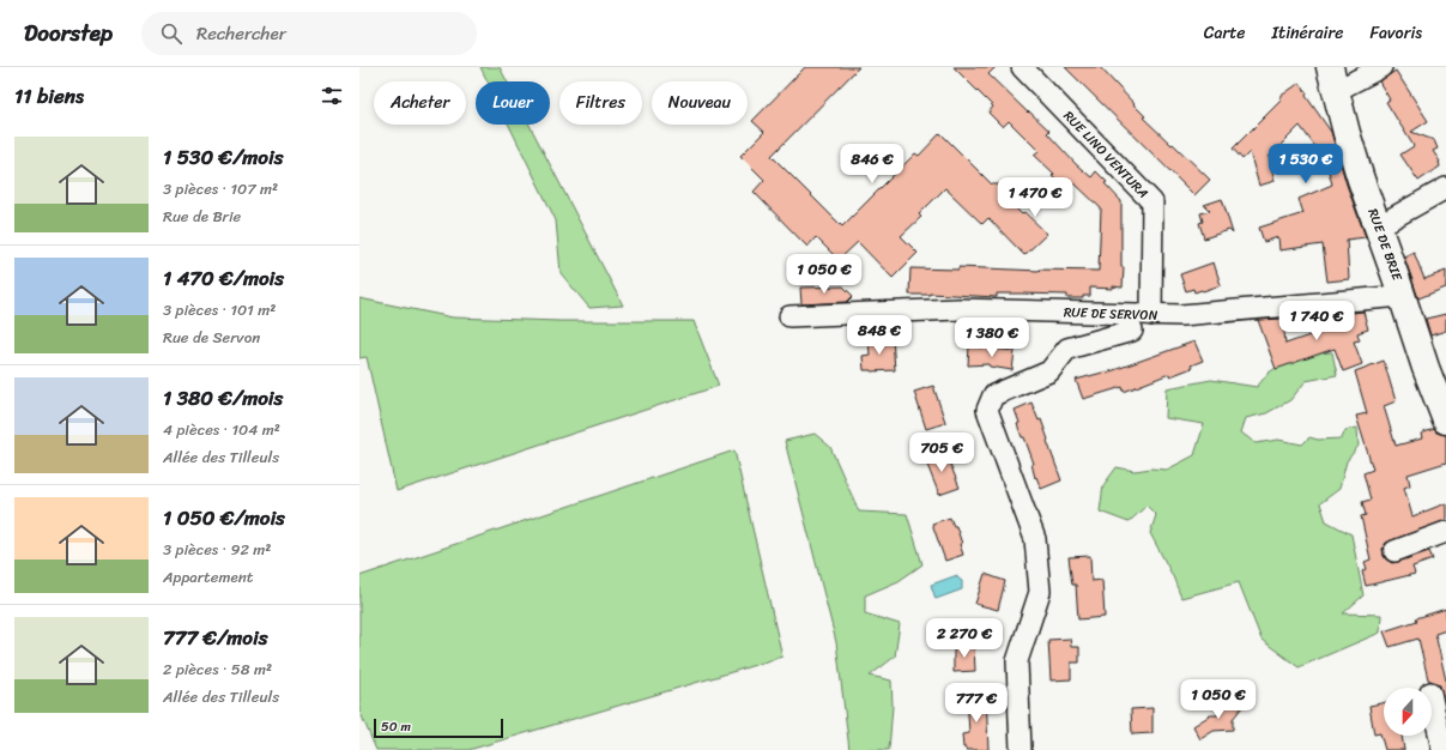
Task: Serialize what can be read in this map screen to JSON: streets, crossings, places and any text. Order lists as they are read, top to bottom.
{
  "streets": {
    "street": ["RUE LINO VENTURA", "RUE DE BRIE", "RUE DE SERVON"]
  },
  "crossings": [
    ["RUE LINO VENTURA", "RUE DE SERVON"],
    ["RUE DE BRIE", "RUE DE SERVON"]
  ],
  "scale_bar": "50 m",
  "north": "bottom",
  "page": {
    "header": "Doorstep",
    "search": "Rechercher",
    "nav": ["Carte", "Itinéraire", "Favoris"],
    "heading": "11 biens",
    "chip": [
      "Acheter",
      "Louer",
      "Filtres",
      "Nouveau"
    ],
    "list": [
      {
        "name": "1 530 €/mois",
        "note": "3 pièces · 107 m² · Rue de Brie"
      },
      {
        "name": "1 470 €/mois",
        "note": "3 pièces · 101 m² · Rue de Servon"
      },
      {
        "name": "1 380 €/mois",
        "note": "4 pièces · 104 m² · Allée des Tilleuls"
      },
      {
        "name": "1 050 €/mois",
        "note": "3 pièces · 92 m² · Appartement"
      },
      {
        "name": "777 €/mois",
        "note": "2 pièces · 58 m² · Allée des Tilleuls"
      }
    ],
    "price": [
      "846 €",
      "1 530 €",
      "1 470 €",
      "1 050 €",
      "1 740 €",
      "848 €",
      "1 380 €",
      "705 €",
      "2 270 €",
      "1 050 €",
      "777 €"
    ],
    "scale": "50 m"
  }
}
